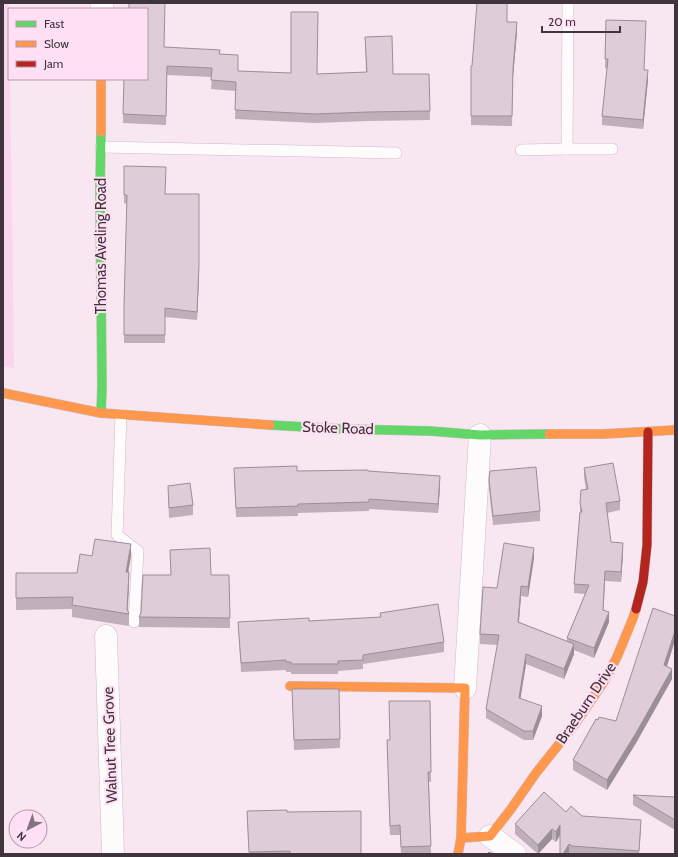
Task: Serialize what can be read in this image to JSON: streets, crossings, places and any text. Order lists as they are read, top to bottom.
{
  "streets": {
    "street": [
      "Thomas Aveling Road",
      "Stoke Road",
      "Braeburn Drive",
      "Walnut Tree Grove"
    ]
  },
  "crossings": [
    ["Thomas Aveling Road", "Stoke Road"],
    ["Stoke Road", "Braeburn Drive"]
  ],
  "legend": ["Fast", "Slow", "Jam"],
  "scale_bar": "20 m",
  "north": "bottom left"
}
